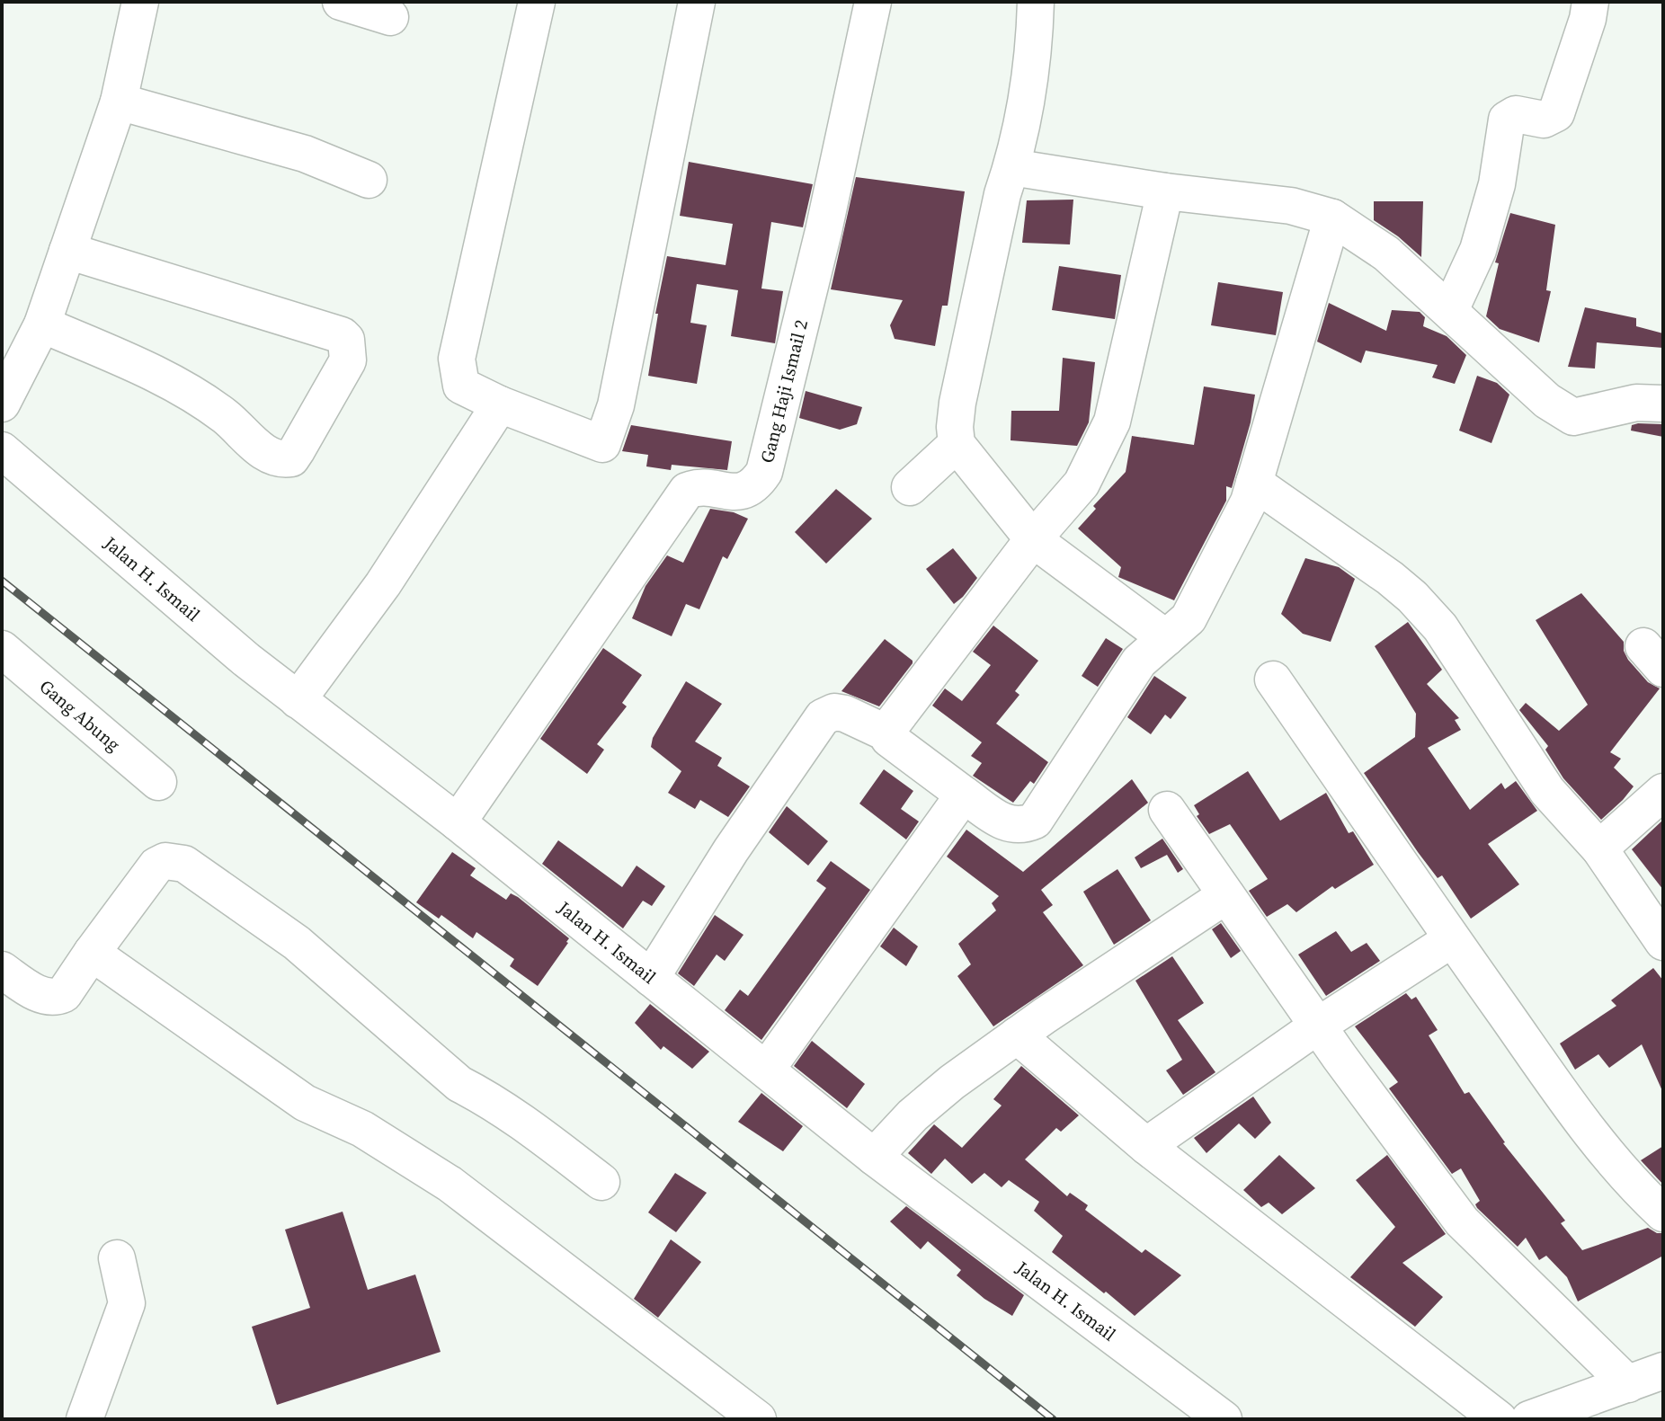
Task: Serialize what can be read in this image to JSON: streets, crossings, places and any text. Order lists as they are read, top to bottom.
{
  "streets": {
    "street": ["Gang Haji Ismail 2", "Jalan H. Ismail", "Gang Abung"]
  },
  "crossings": [
    ["Gang Haji Ismail 2", "Jalan H. Ismail"]
  ]
}
